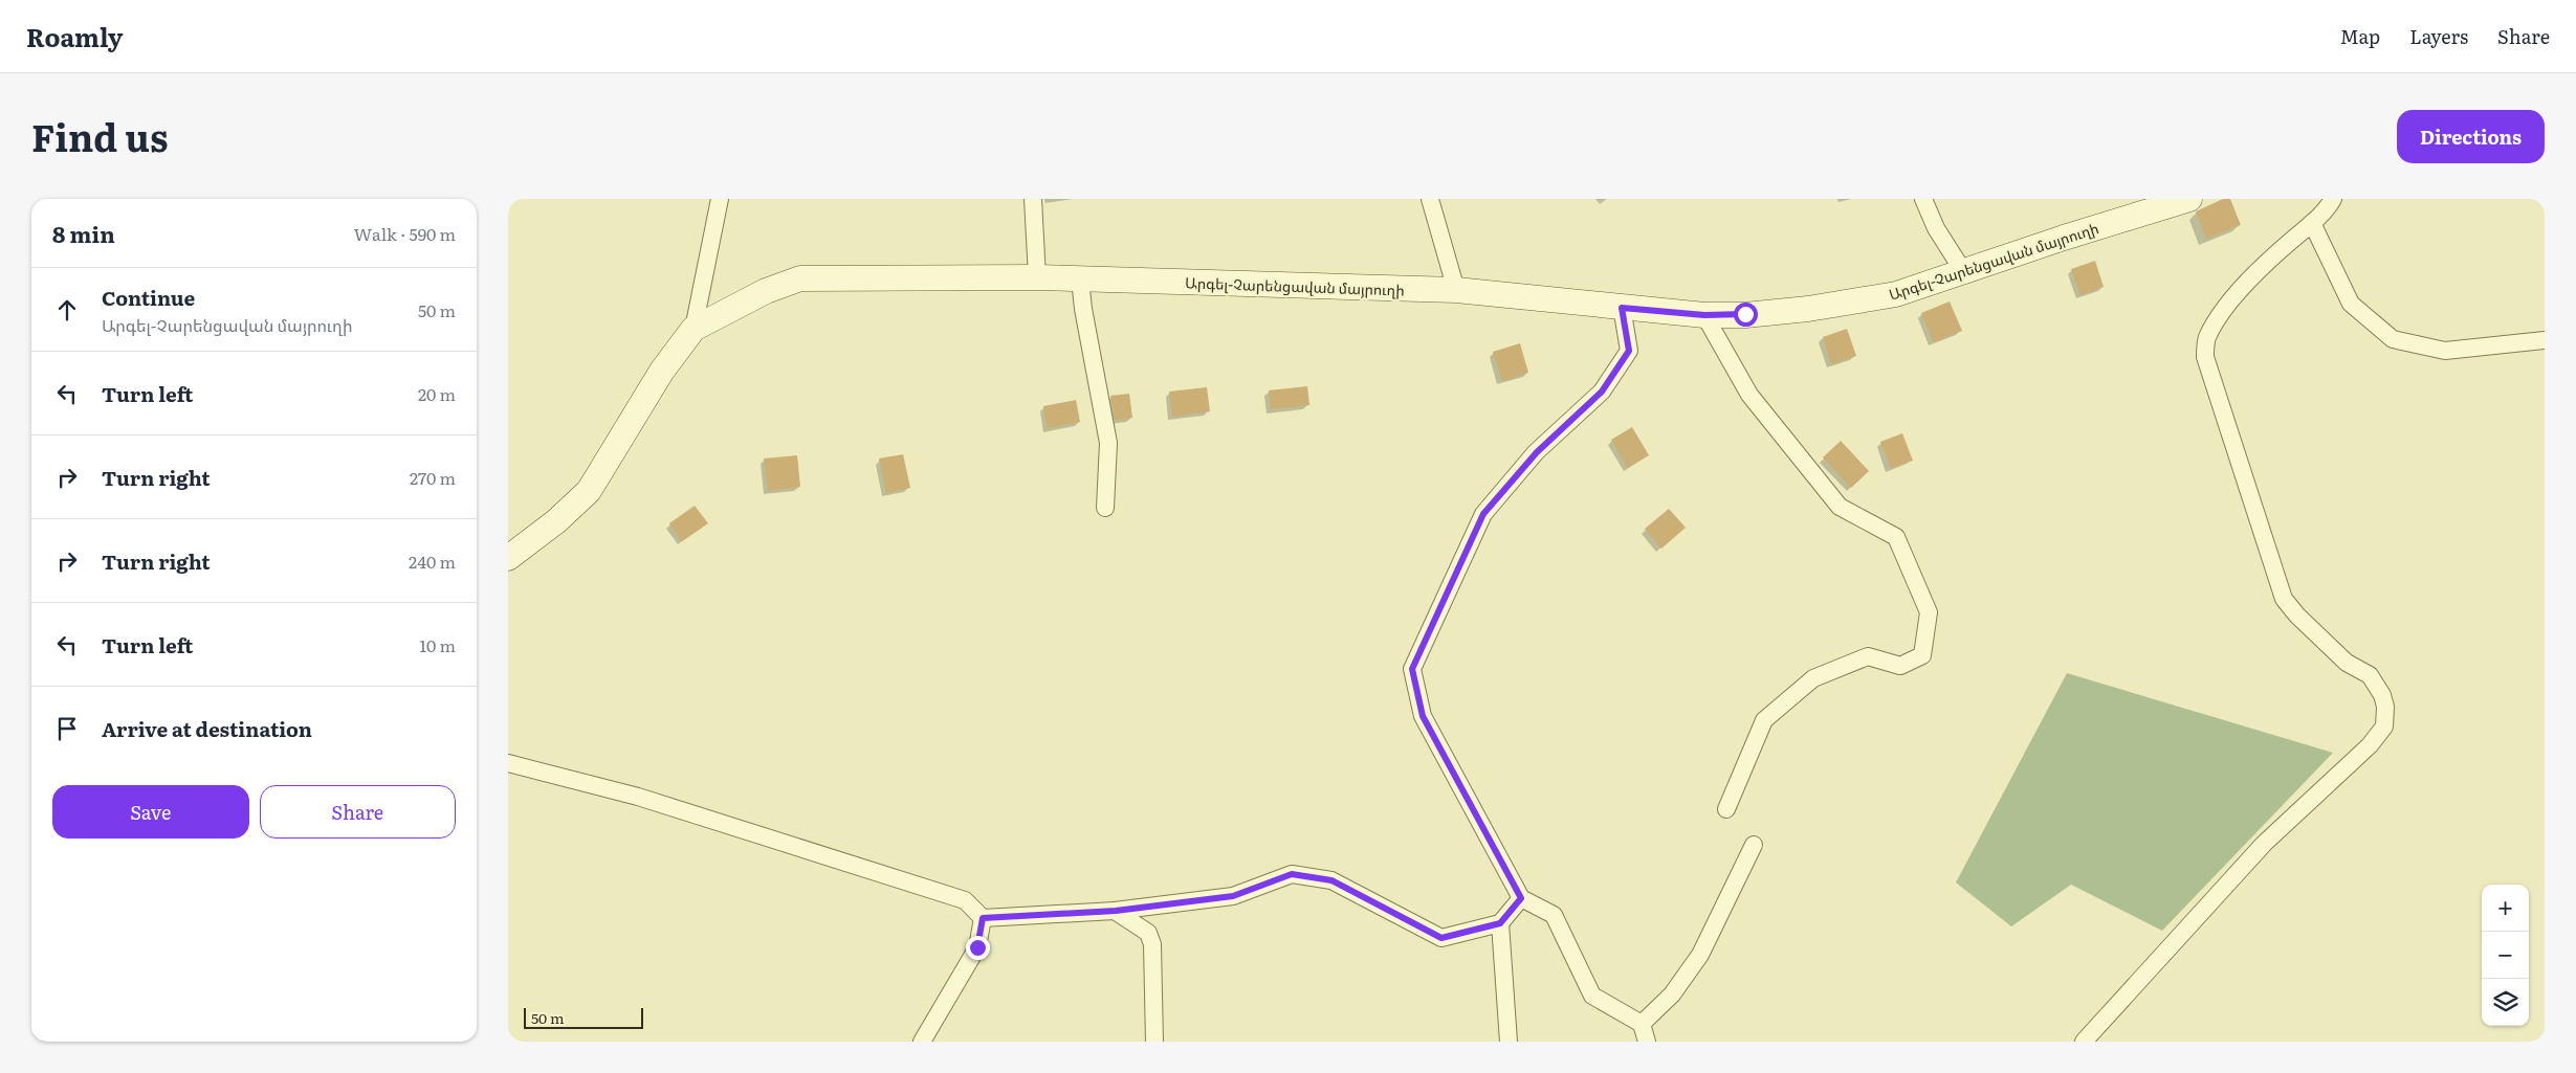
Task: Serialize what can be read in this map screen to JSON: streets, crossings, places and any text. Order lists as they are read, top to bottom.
{
  "streets": {
    "main road": ["Արգել-Չարենցավան մայրուղի"]
  },
  "scale_bar": "50 m",
  "page": {
    "header": "Roamly",
    "nav": ["Map", "Layers", "Share"],
    "title": "Find us",
    "buttons": [
      "Directions",
      ["Save", "Share"]
    ],
    "heading": ["8 min", "Walk · 590 m"],
    "list": [
      ["Continue", "Արգել-Չարենցավան մայրուղի", "50 m"],
      ["Turn left", "20 m"],
      ["Turn right", "270 m"],
      ["Turn right", "240 m"],
      ["Turn left", "10 m"],
      "Arrive at destination"
    ],
    "map_buttons": ["+", "−"],
    "scale": "50 m"
  }
}
